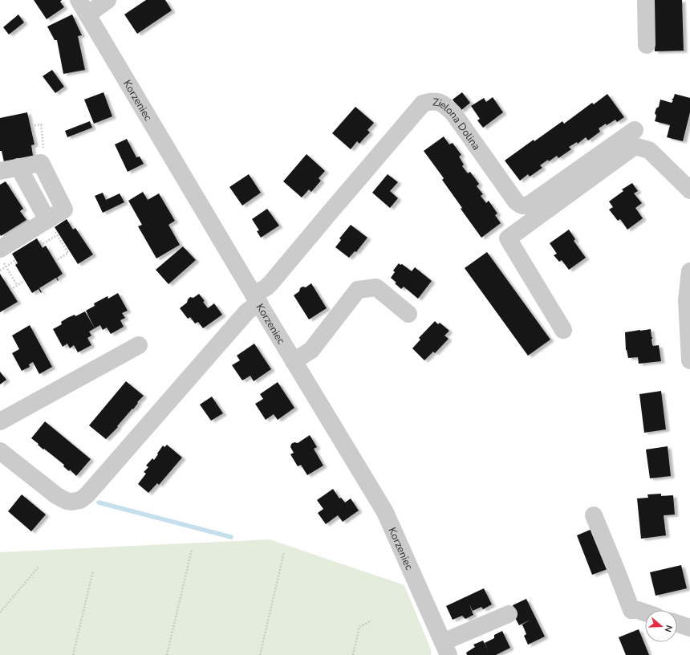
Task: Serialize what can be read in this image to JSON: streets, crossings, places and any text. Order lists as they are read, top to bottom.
{
  "streets": {
    "street": ["Korzeniec", "Zielona Dolina"]
  },
  "crossings": [
    ["Korzeniec", "Zielona Dolina"]
  ],
  "north": "right"
}
